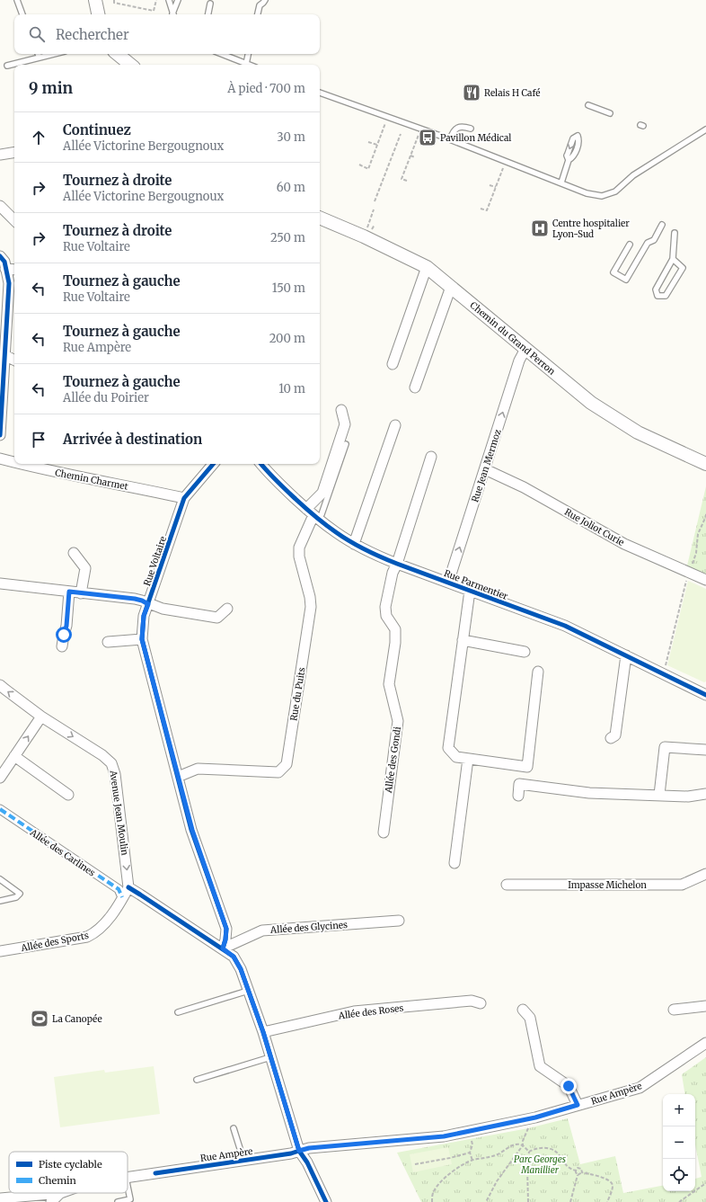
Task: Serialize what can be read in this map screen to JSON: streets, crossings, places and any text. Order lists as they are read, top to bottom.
{
  "streets": {
    "street": [
      "Chemin du Grand Perron",
      "Rue Jean Mermoz",
      "Chemin Charmet",
      "Rue Joliot Curie",
      "Rue Voltaire",
      "Rue Parmentier",
      "Rue du Puits",
      "Allée des Gondi",
      "Avenue Jean Moulin",
      "Allée des Carlines",
      "Impasse Michelon",
      "Allée des Glycines",
      "Allée des Sports",
      "Allée des Roses",
      "Rue Ampère"
    ]
  },
  "crossings": [
    ["Chemin du Grand Perron", "Rue Jean Mermoz"],
    ["Rue Jean Mermoz", "Rue Joliot Curie"],
    ["Rue Jean Mermoz", "Rue Parmentier"],
    ["Chemin Charmet", "Rue Voltaire"],
    ["Rue Voltaire", "Rue du Puits"],
    ["Rue Voltaire", "Allée des Glycines"],
    ["Rue Parmentier", "Rue du Puits"],
    ["Rue Parmentier", "Allée des Gondi"],
    ["Avenue Jean Moulin", "Allée des Sports"],
    ["Allée des Carlines", "Allée des Sports"]
  ],
  "one_way": ["Rue Jean Mermoz"],
  "parks": ["Parc Georges Manillier"],
  "places": {
    "restaurant": ["Relais H Café"],
    "bus stop": ["Pavillon Médical"],
    "hospital": ["Centre hospitalier Lyon-Sud"],
    "sports": ["La Canopée"]
  },
  "legend": ["Piste cyclable", "Chemin"],
  "page": {
    "search": "Rechercher",
    "heading": ["9 min", "À pied · 700 m"],
    "list": [
      ["Continuez", "Allée Victorine Bergougnoux", "30 m"],
      ["Tournez à droite", "Allée Victorine Bergougnoux", "60 m"],
      ["Tournez à droite", "Rue Voltaire", "250 m"],
      ["Tournez à gauche", "Rue Voltaire", "150 m"],
      ["Tournez à gauche", "Rue Ampère", "200 m"],
      ["Tournez à gauche", "Allée du Poirier", "10 m"],
      "Arrivée à destination"
    ],
    "map_buttons": ["+", "−"]
  }
}
